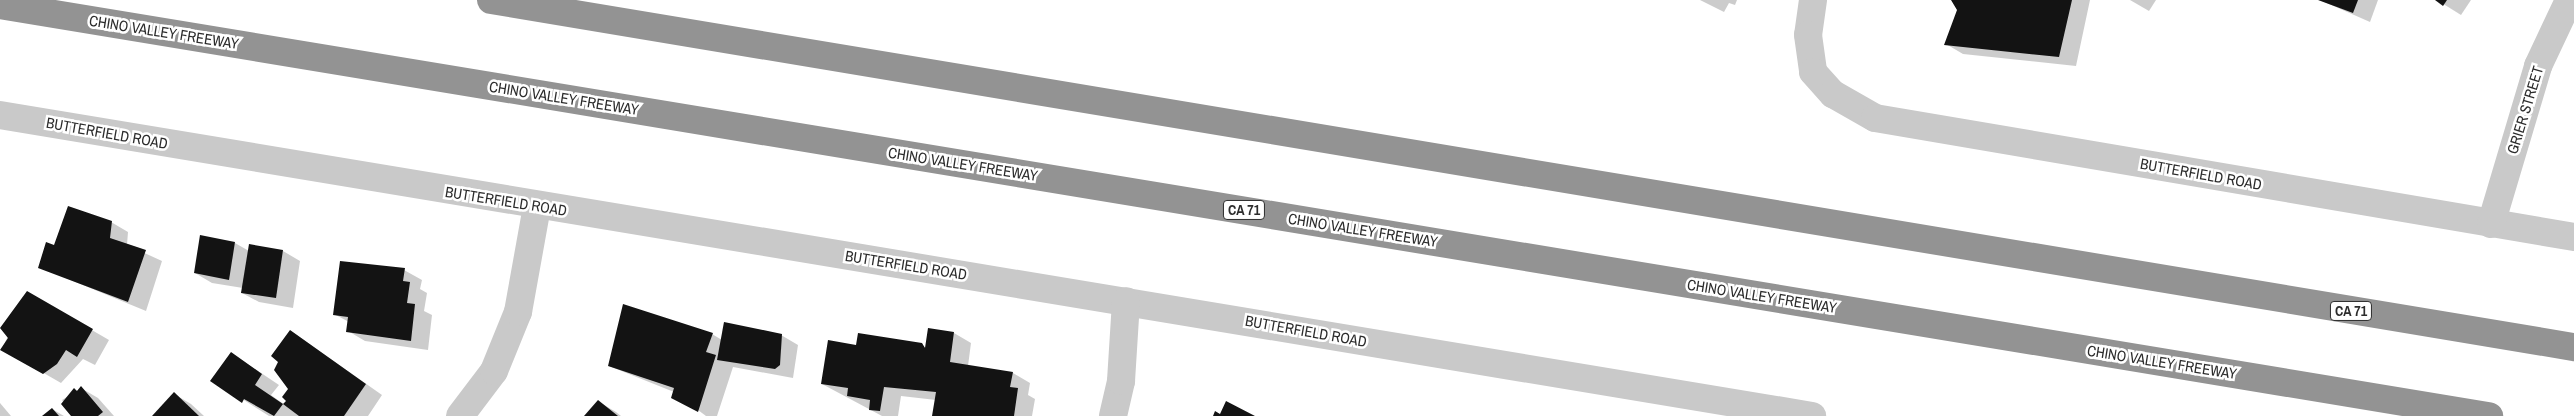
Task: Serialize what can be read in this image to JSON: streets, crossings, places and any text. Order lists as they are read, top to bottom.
{
  "streets": {
    "highway": ["CHINO VALLEY FREEWAY", "CA 71"],
    "street": ["GRIER STREET", "BUTTERFIELD ROAD"]
  },
  "crossings": [
    ["GRIER STREET", "BUTTERFIELD ROAD"]
  ]
}
